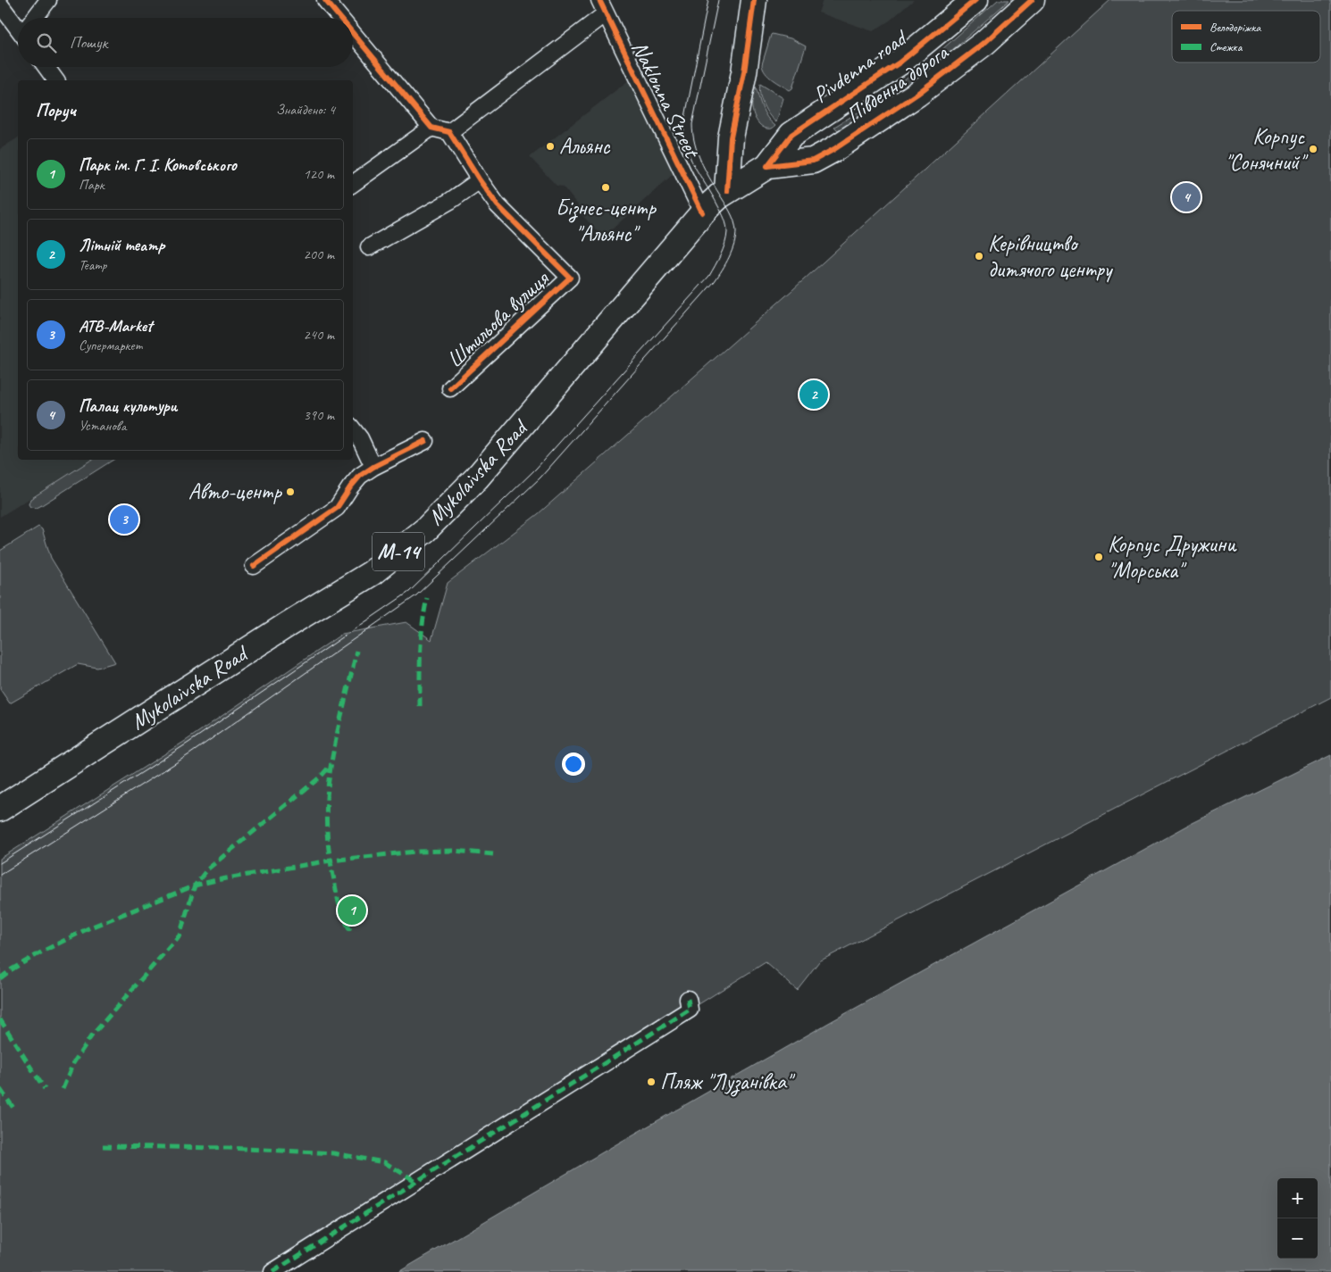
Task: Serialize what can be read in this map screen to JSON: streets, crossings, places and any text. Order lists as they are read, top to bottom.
{
  "streets": {
    "main road": [
      "Pivdenna road",
      "Південна дорога",
      "Mykolaivska Road",
      "М-14"
    ],
    "street": ["Naklonna Street", "Штильова вулиця"]
  },
  "crossings": [
    ["Pivdenna road", "Південна дорога"],
    ["Pivdenna road", "Mykolaivska Road"],
    ["Південна дорога", "Mykolaivska Road"],
    ["Naklonna Street", "Mykolaivska Road"]
  ],
  "places": [
    "Альянс",
    "Корпус \"Сонячний\"",
    "Бізнес-центр \"Альянс\"",
    "Керівництво дитячого центру",
    "Авто-центр",
    "Корпус Дружини \"Морська\"",
    "Пляж \"Лузанівка\""
  ],
  "legend": ["Велодоріжка", "Стежка"],
  "page": {
    "search": "Пошук",
    "heading": ["Поруч", "Знайдено: 4"],
    "list": [
      {
        "mark": "1",
        "name": "Парк ім. Г. І. Котовського",
        "note": "Парк",
        "value": "120 m"
      },
      {
        "mark": "2",
        "name": "Літній театр",
        "note": "Театр",
        "value": "200 m"
      },
      {
        "mark": "3",
        "name": "ATB-Market",
        "note": "Супермаркет",
        "value": "240 m"
      },
      {
        "mark": "4",
        "name": "Палац культури",
        "note": "Установа",
        "value": "390 m"
      }
    ],
    "pins": [
      "4",
      "2",
      "3",
      "1"
    ],
    "map_buttons": ["+", "−"]
  }
}
